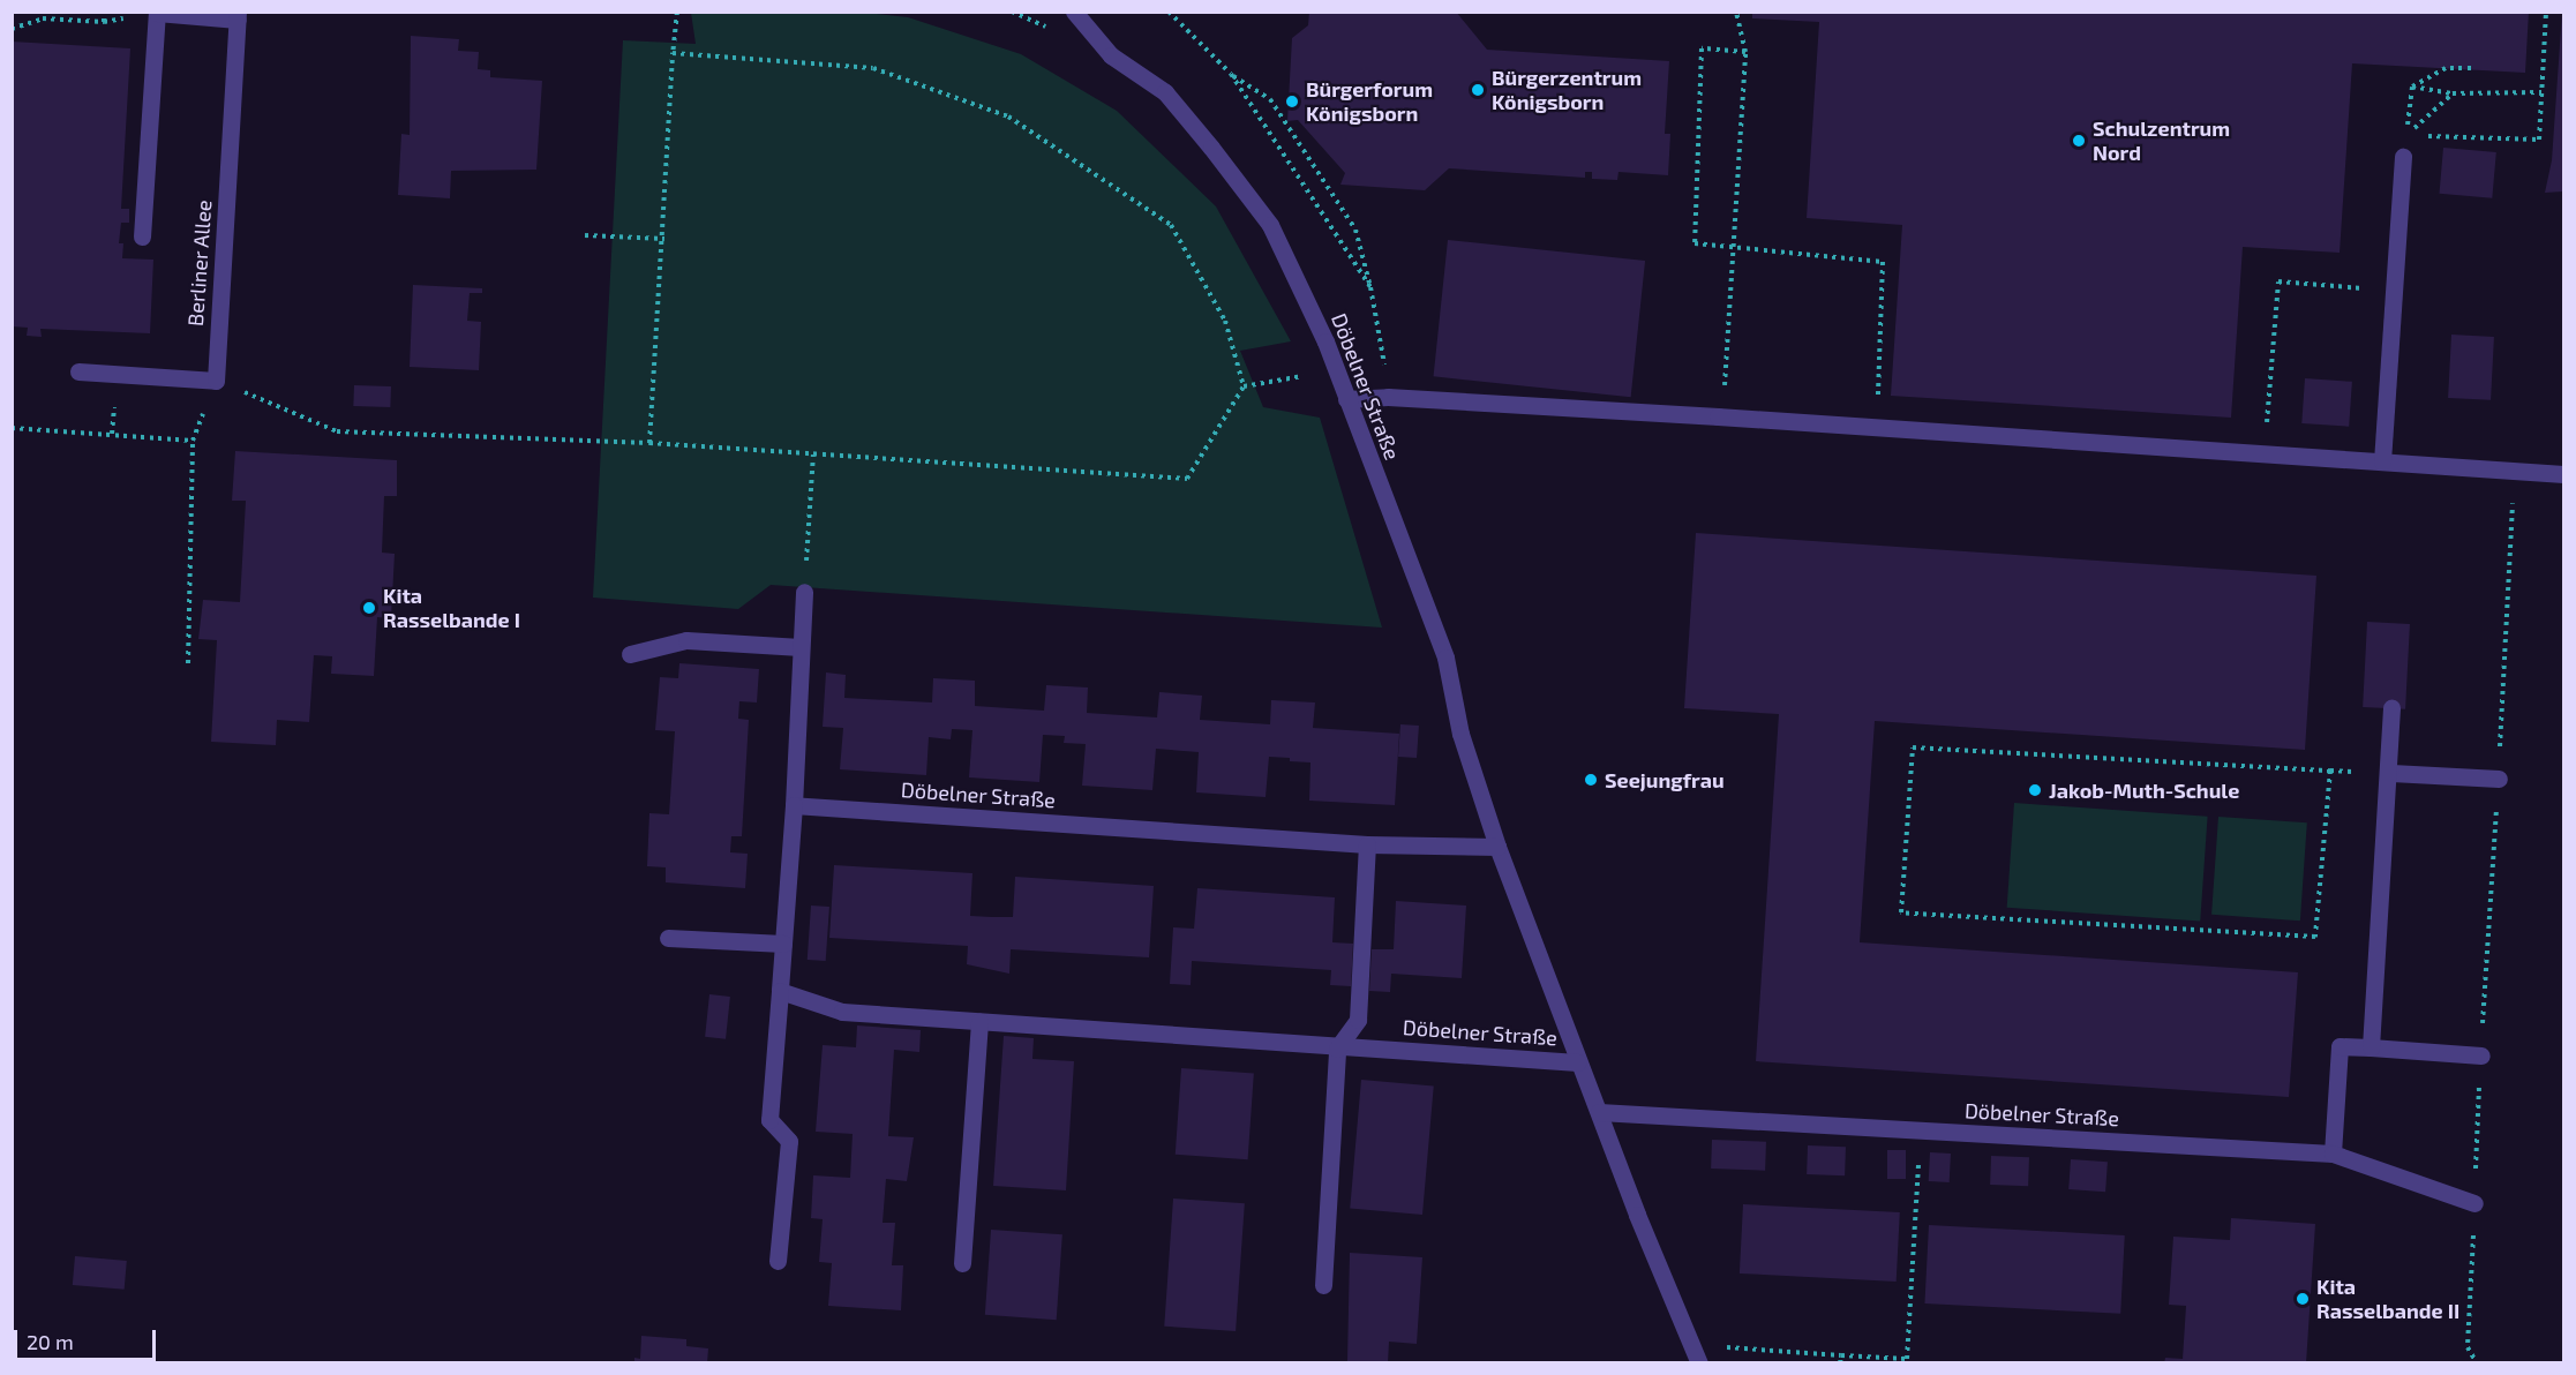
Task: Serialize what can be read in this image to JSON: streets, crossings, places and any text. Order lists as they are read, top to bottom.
{
  "streets": {
    "street": ["Berliner Allee", "Döbelner Straße"]
  },
  "places": [
    "Bürgerzentrum Königsborn",
    "Bürgerforum Königsborn",
    "Schulzentrum Nord",
    "Kita Rasselbande I",
    "Seejungfrau",
    "Jakob-Muth-Schule",
    "Kita Rasselbande II"
  ],
  "scale_bar": "20 m"
}
